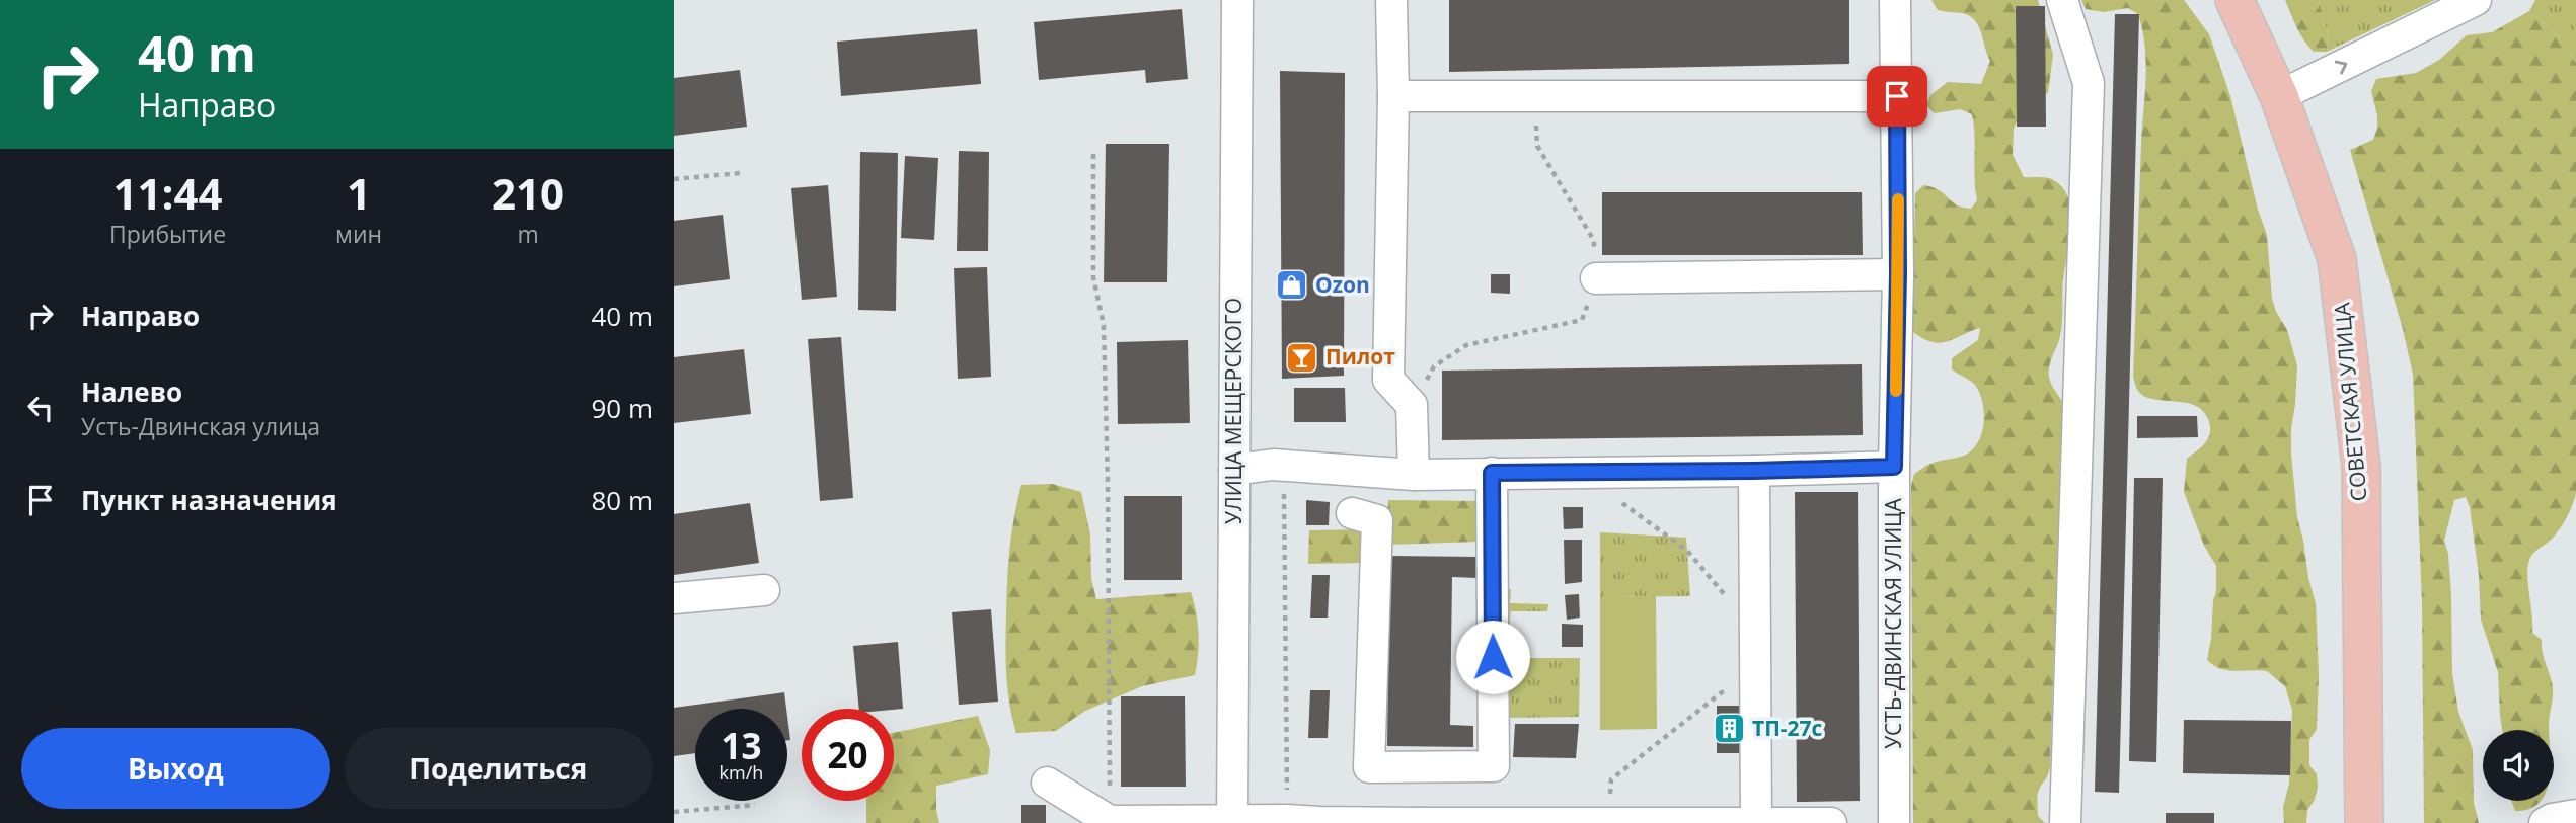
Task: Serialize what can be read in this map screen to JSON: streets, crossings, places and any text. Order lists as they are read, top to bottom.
{
  "streets": {
    "main road": ["СОВЕТСКАЯ УЛИЦА"],
    "street": ["УЛИЦА МЕЩЕРСКОГО", "УСТЬ-ДВИНСКАЯ УЛИЦА"]
  },
  "places": {
    "shop": ["Ozon"],
    "bar": ["Пилот"],
    "building": ["ТП-27c"]
  },
  "page": {
    "turn": ["40 m", "Направо"],
    "eta": [
      "11:44",
      "Прибытие",
      "1",
      "мин",
      "210",
      "m"
    ],
    "list": [
      {
        "name": "Направо",
        "value": "40 m"
      },
      {
        "name": "Налево",
        "note": "Усть-Двинская улица",
        "value": "90 m"
      },
      {
        "name": "Пункт назначения",
        "value": "80 m"
      }
    ],
    "speed": "13 km/h",
    "limit": "20",
    "buttons": ["Выход", "Поделиться"]
  }
}
